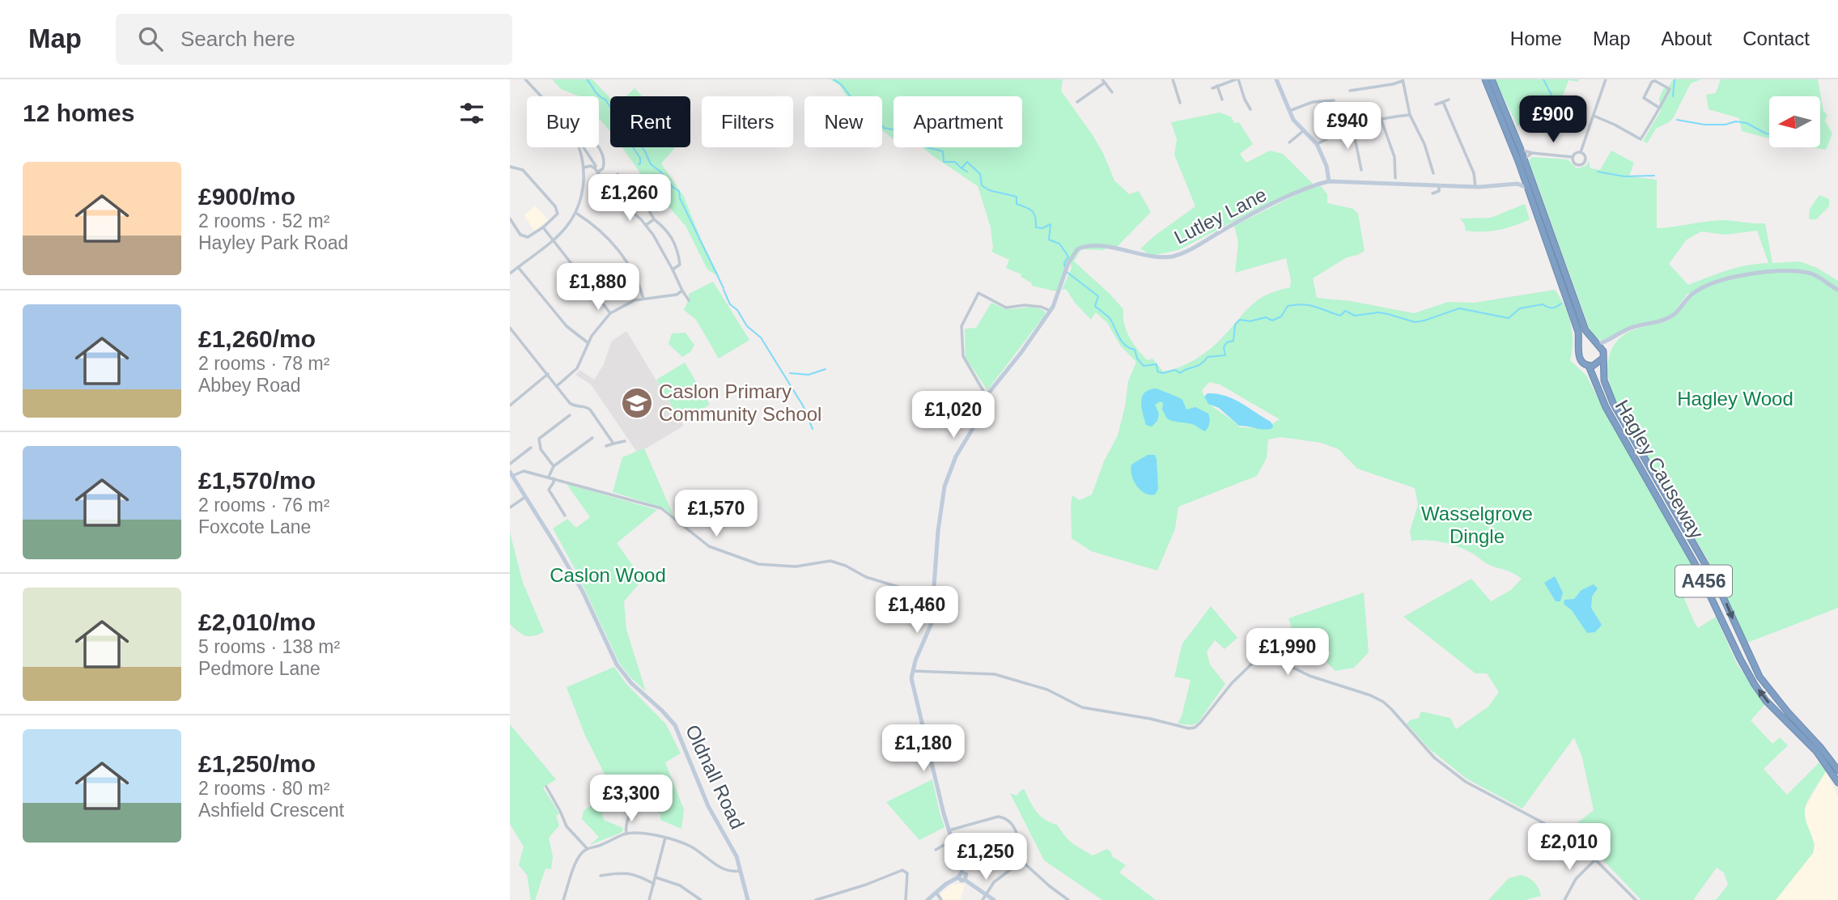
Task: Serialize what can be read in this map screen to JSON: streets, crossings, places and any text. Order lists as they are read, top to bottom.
{
  "streets": {
    "highway": ["Hagley Causeway", "A456"],
    "street": ["Lutley Lane", "Oldnall Road"]
  },
  "parks": ["Hagley Wood", "Wasselgrove Dingle", "Caslon Wood"],
  "places": {
    "school or university": ["Caslon Primary Community School"]
  },
  "north": "left",
  "page": {
    "header": "Map",
    "search": "Search here",
    "nav": [
      "Home",
      "Map",
      "About",
      "Contact"
    ],
    "heading": "12 homes",
    "price": [
      "£900",
      "£940",
      "£1,260",
      "£1,880",
      "£1,020",
      "£1,570",
      "£1,460",
      "£1,990",
      "£1,180",
      "£3,300",
      "£2,010",
      "£1,250"
    ],
    "chip": [
      "Buy",
      "Rent",
      "Filters",
      "New",
      "Apartment"
    ],
    "list": [
      {
        "name": "£900/mo",
        "note": "2 rooms · 52 m² · Hayley Park Road"
      },
      {
        "name": "£1,260/mo",
        "note": "2 rooms · 78 m² · Abbey Road"
      },
      {
        "name": "£1,570/mo",
        "note": "2 rooms · 76 m² · Foxcote Lane"
      },
      {
        "name": "£2,010/mo",
        "note": "5 rooms · 138 m² · Pedmore Lane"
      },
      {
        "name": "£1,250/mo",
        "note": "2 rooms · 80 m² · Ashfield Crescent"
      }
    ]
  }
}
